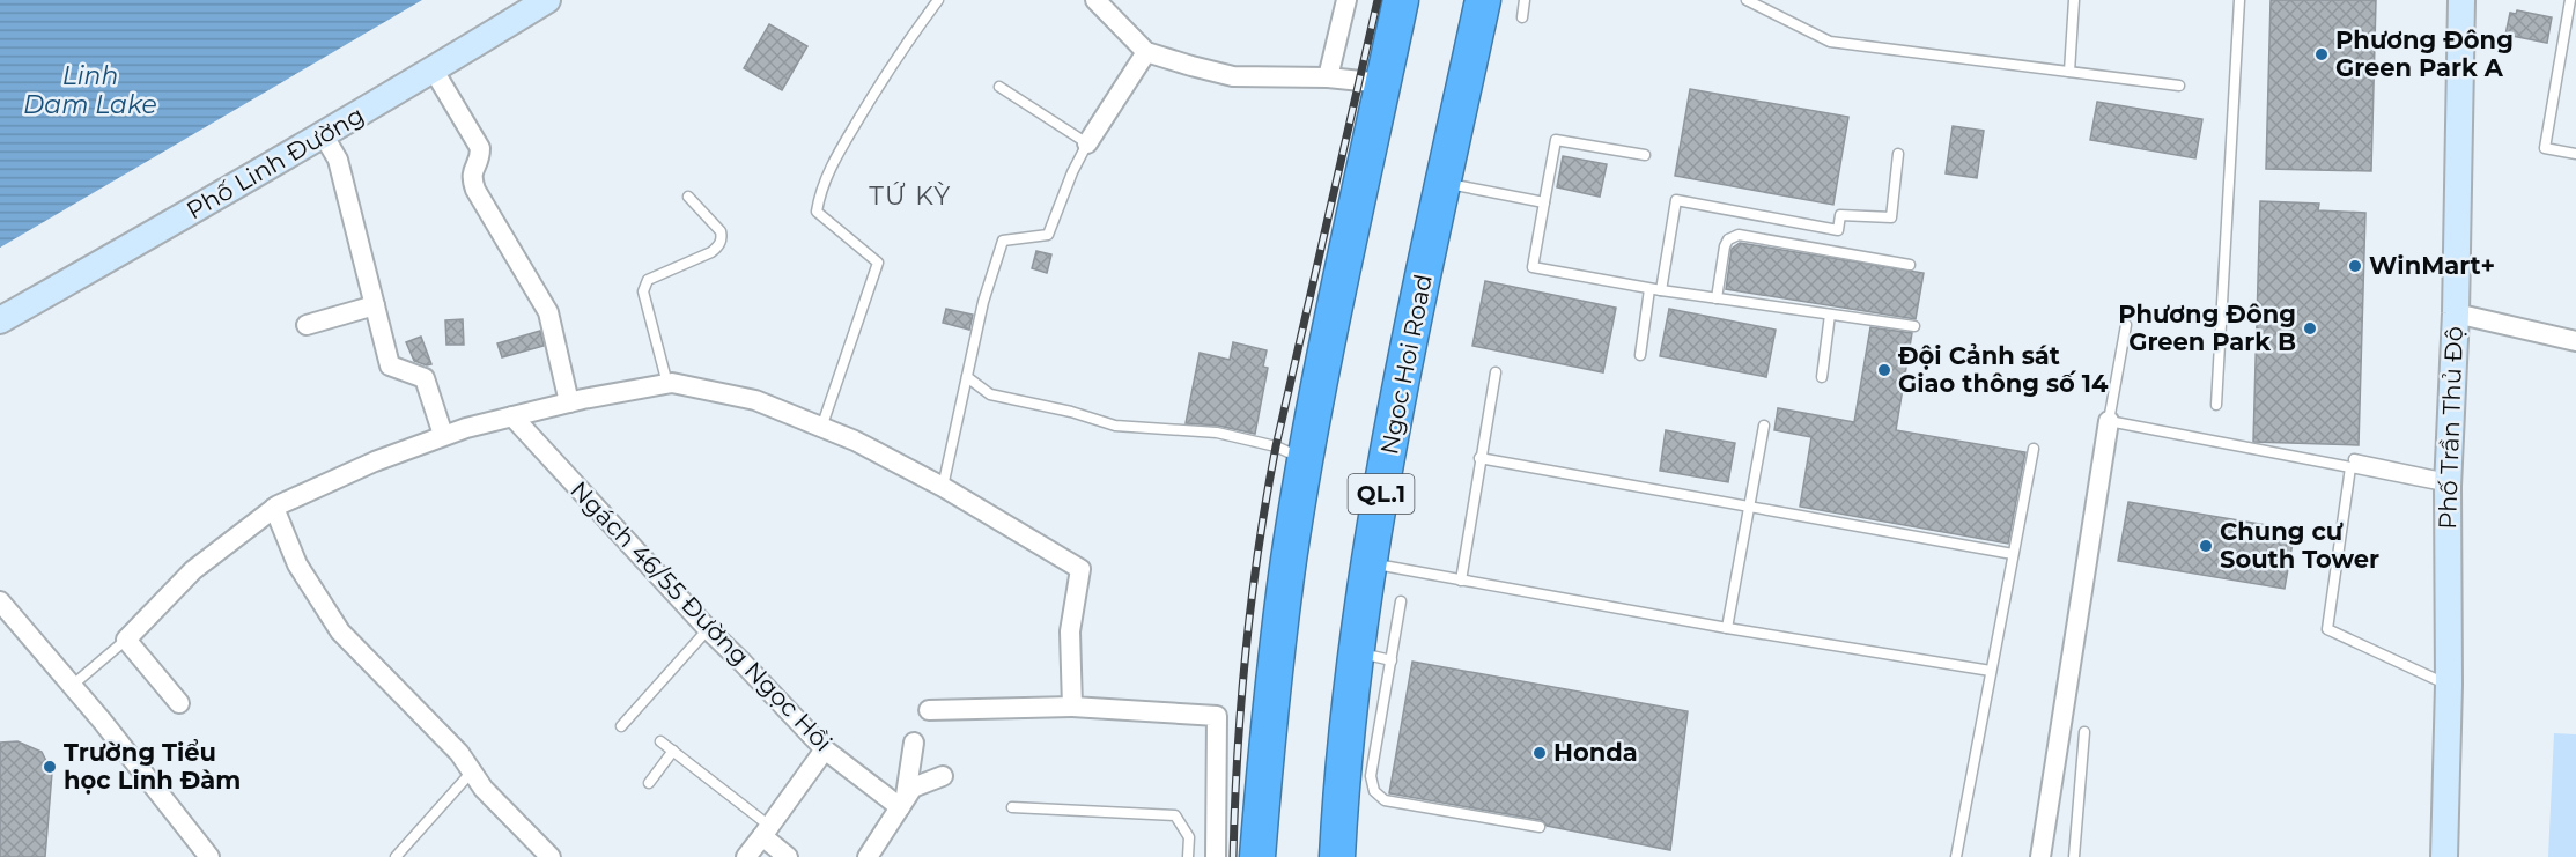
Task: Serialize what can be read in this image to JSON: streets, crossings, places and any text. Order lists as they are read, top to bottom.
{
  "streets": {
    "highway": ["Ngoc Hoi Road", "QL.1"],
    "main road": ["Phố Linh Đường", "Phố Trần Thủ Độ"],
    "street": ["Ngách 46/55 Đường Ngọc Hồi"]
  },
  "districts": ["TỨ KỲ"],
  "water": ["Linh Dam Lake"],
  "places": [
    "Phương Đông Green Park A",
    "WinMart+",
    "Phương Đông Green Park B",
    "Đội Cảnh sát Giao thông số 14",
    "Chung cư South Tower",
    "Honda",
    "Trường Tiểu học Linh Đàm"
  ]
}
